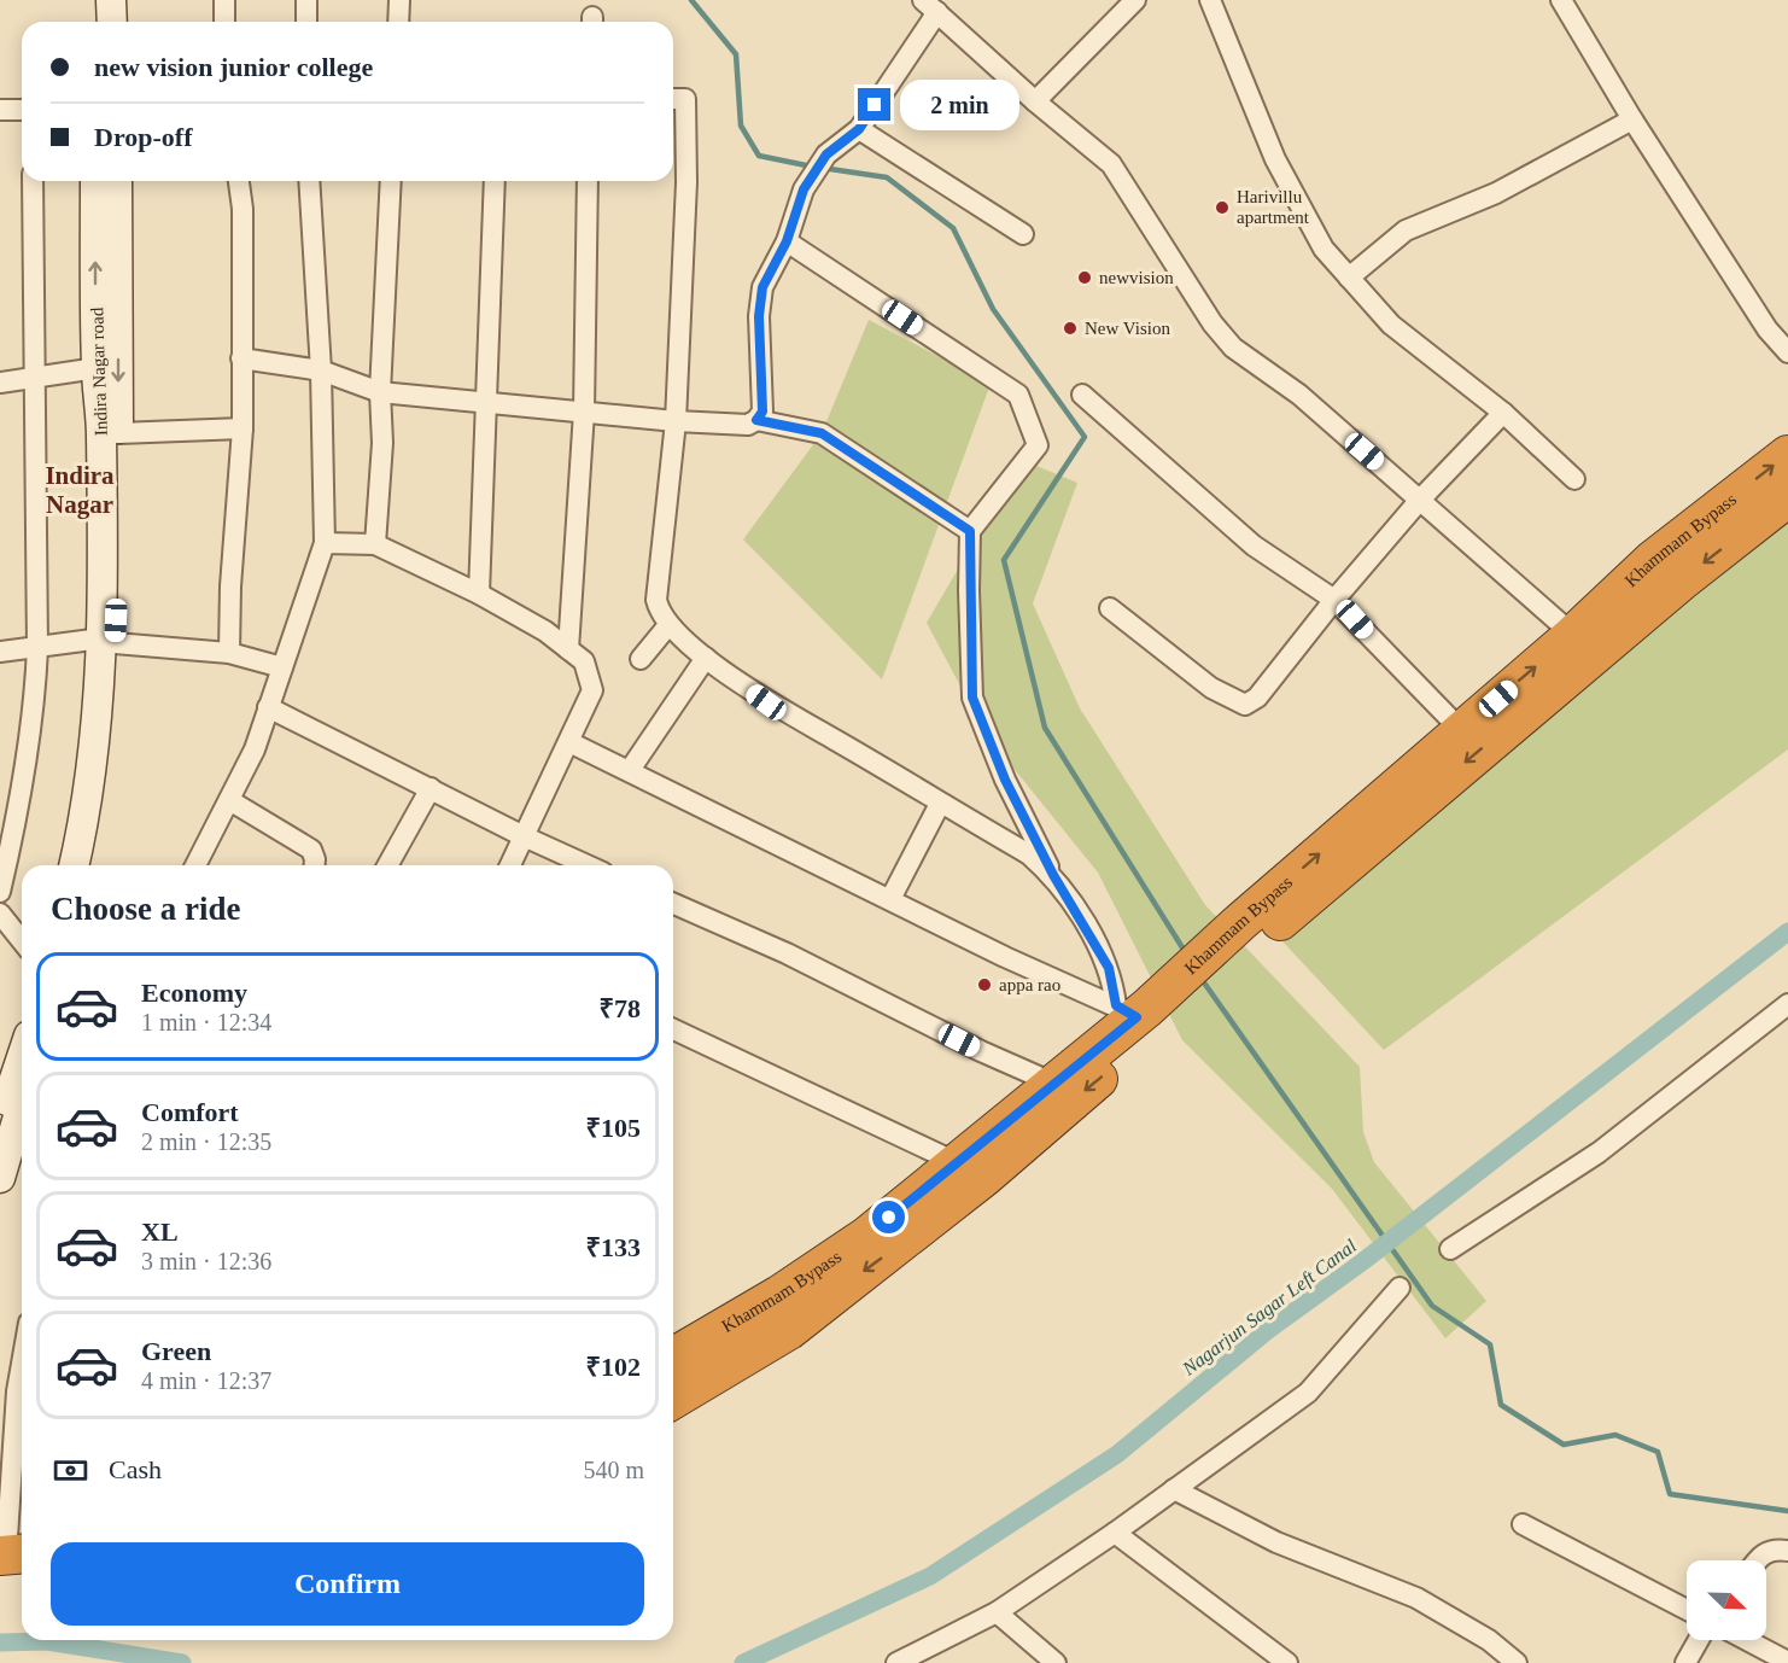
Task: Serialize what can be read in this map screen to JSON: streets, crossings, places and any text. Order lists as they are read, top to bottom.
{
  "streets": {
    "highway": ["Khammam Bypass"],
    "street": ["Indira Nagar road"]
  },
  "districts": ["Indira Nagar"],
  "water": ["Nagarjun Sagar Left Canal"],
  "places": [
    "Harivillu apartment",
    "newvision",
    "New Vision",
    "appa rao"
  ],
  "north": "bottom right",
  "page": {
    "banner": ["new vision junior college", "Drop-off"],
    "bubble": "2 min",
    "heading": "Choose a ride",
    "list": [
      {
        "name": "Economy",
        "note": "1 min · 12:34",
        "value": "₹78"
      },
      {
        "name": "Comfort",
        "note": "2 min · 12:35",
        "value": "₹105"
      },
      {
        "name": "XL",
        "note": "3 min · 12:36",
        "value": "₹133"
      },
      {
        "name": "Green",
        "note": "4 min · 12:37",
        "value": "₹102"
      }
    ],
    "pay": ["Cash", "540 m"],
    "buttons": "Confirm"
  }
}
